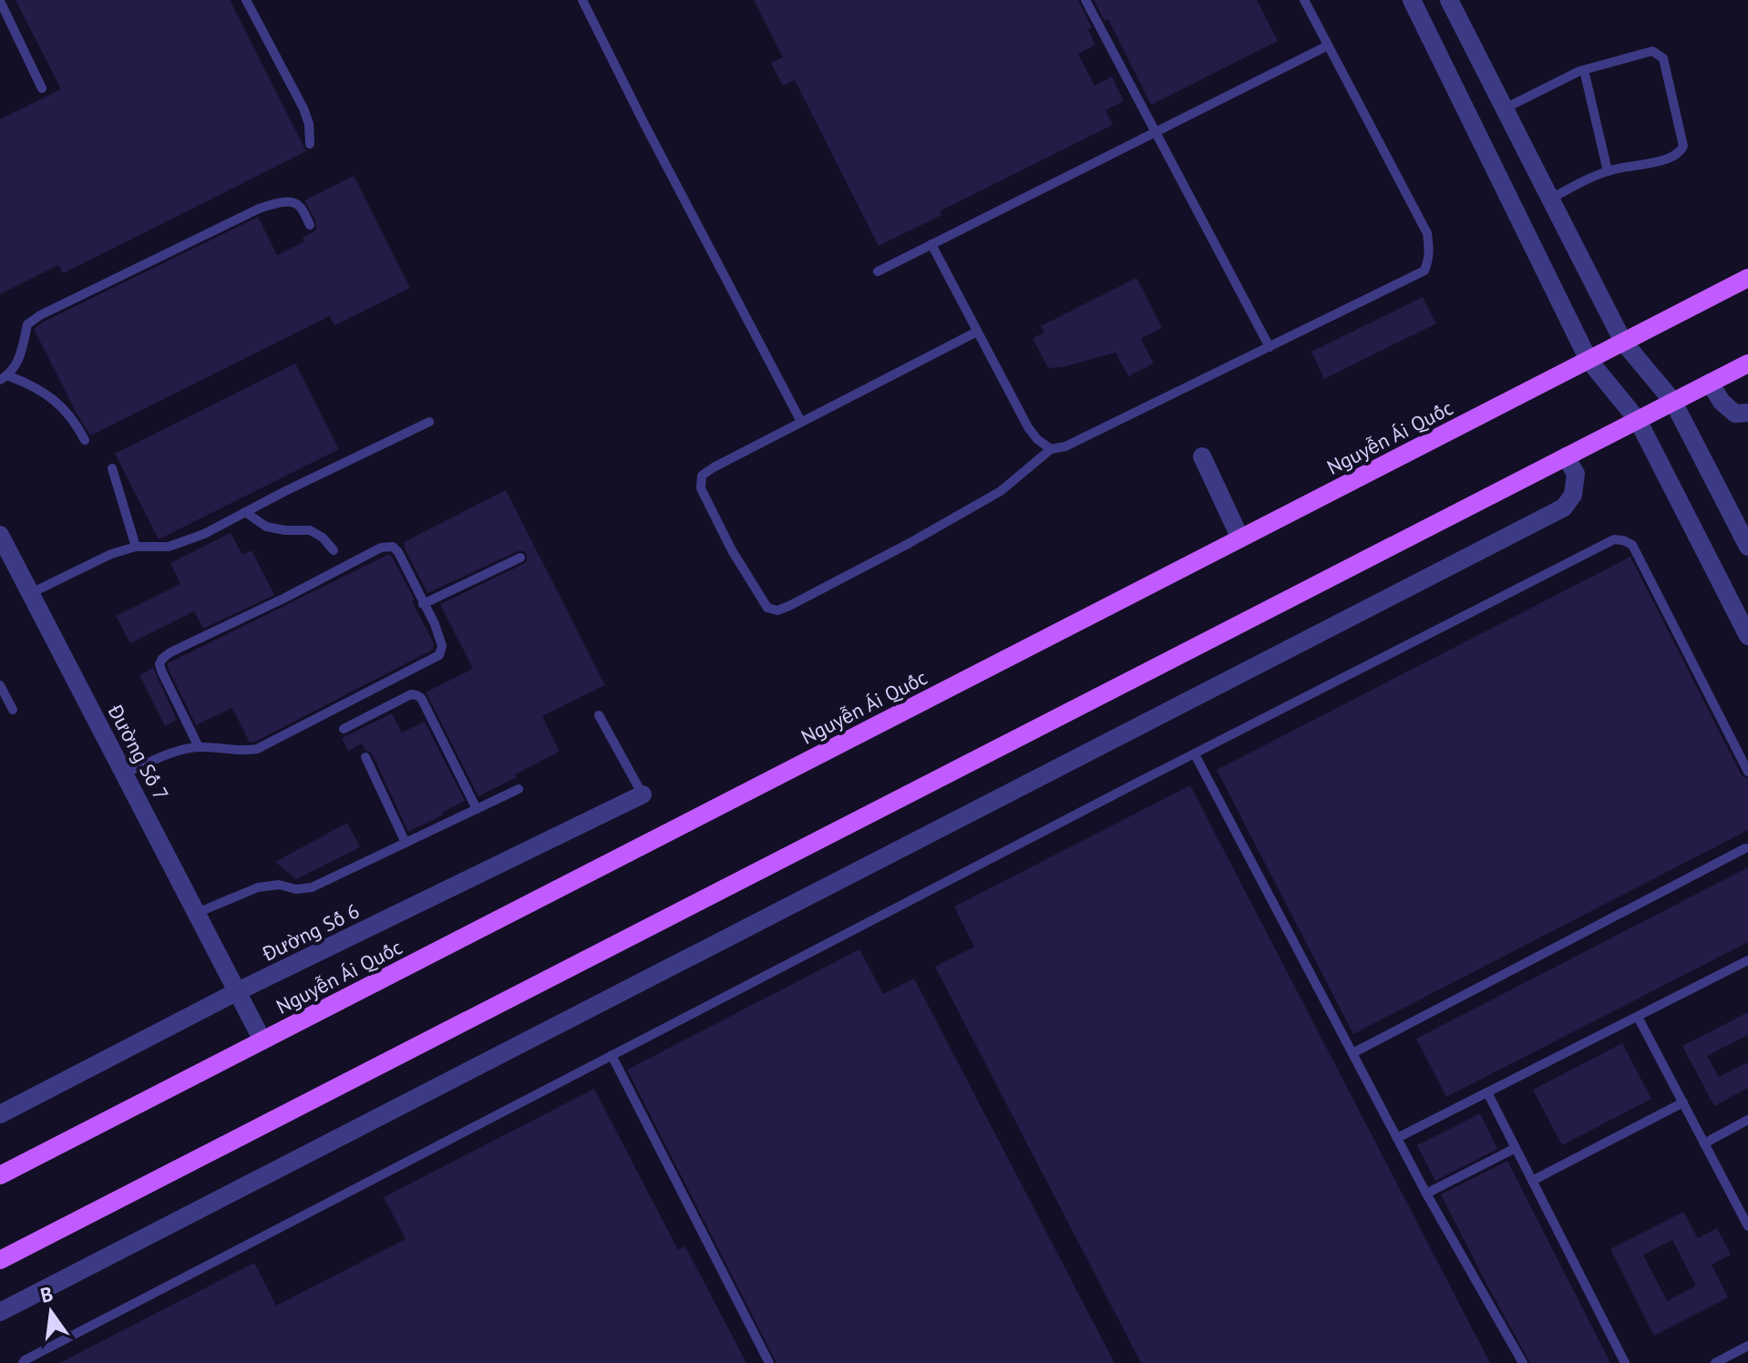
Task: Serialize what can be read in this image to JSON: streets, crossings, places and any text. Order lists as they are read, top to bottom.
{
  "streets": {
    "main road": ["Nguyễn Ái Quốc"],
    "street": ["Đường Số 7", "Đường Số 6"]
  },
  "crossings": [
    ["Nguyễn Ái Quốc", "Đường Số 7"],
    ["Đường Số 7", "Đường Số 6"]
  ],
  "north": "top"
}
